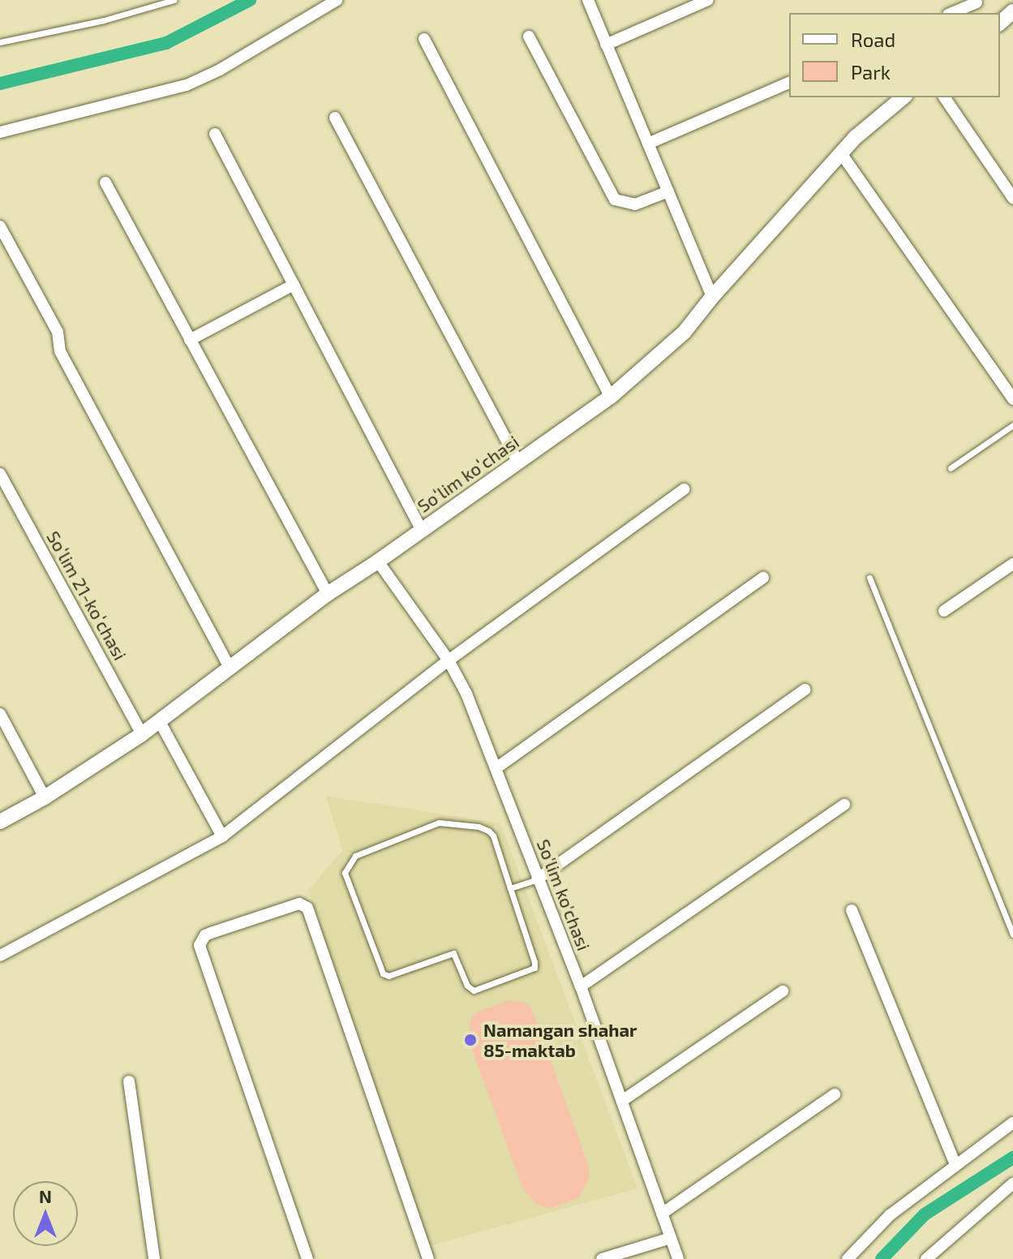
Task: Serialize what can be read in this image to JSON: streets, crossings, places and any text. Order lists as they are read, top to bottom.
{
  "streets": {
    "street": ["Soʻlim koʻchasi", "Soʻlim 21-koʻchasi", "So'lim ko'chasi"]
  },
  "crossings": [
    ["Soʻlim koʻchasi", "Soʻlim 21-koʻchasi"],
    ["Soʻlim koʻchasi", "So'lim ko'chasi"]
  ],
  "places": ["Namangan shahar 85-maktab"],
  "legend": ["Road", "Park"],
  "north": "top"
}
